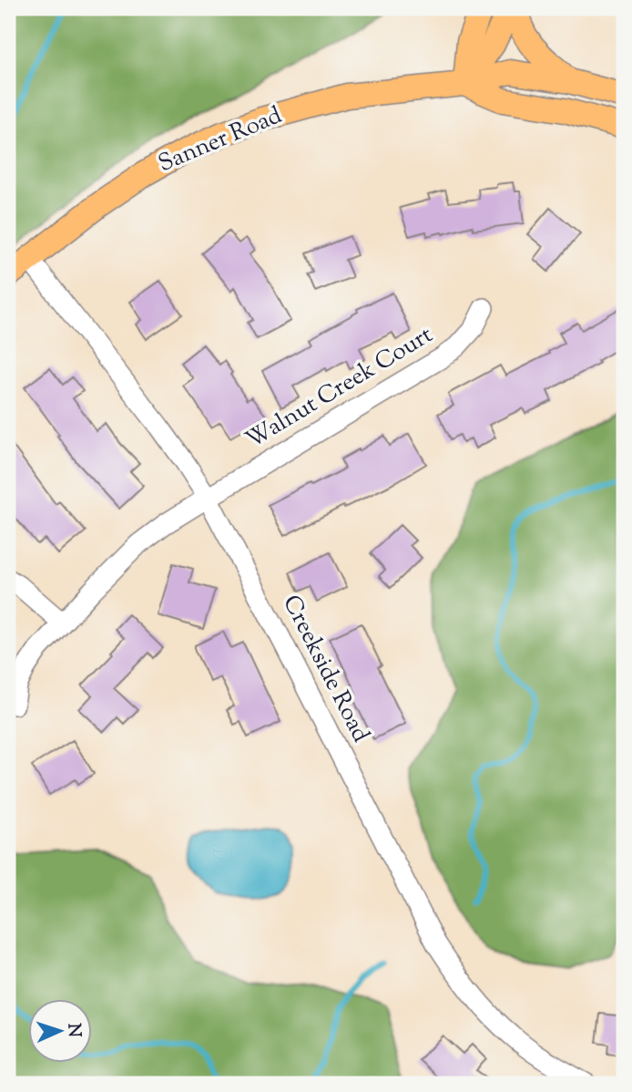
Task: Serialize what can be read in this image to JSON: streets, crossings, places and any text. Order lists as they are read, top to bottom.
{
  "streets": {
    "main road": ["Sanner Road"],
    "street": ["Walnut Creek Court", "Creekside Road"]
  },
  "crossings": [
    ["Sanner Road", "Creekside Road"],
    ["Walnut Creek Court", "Creekside Road"]
  ],
  "north": "right"
}
